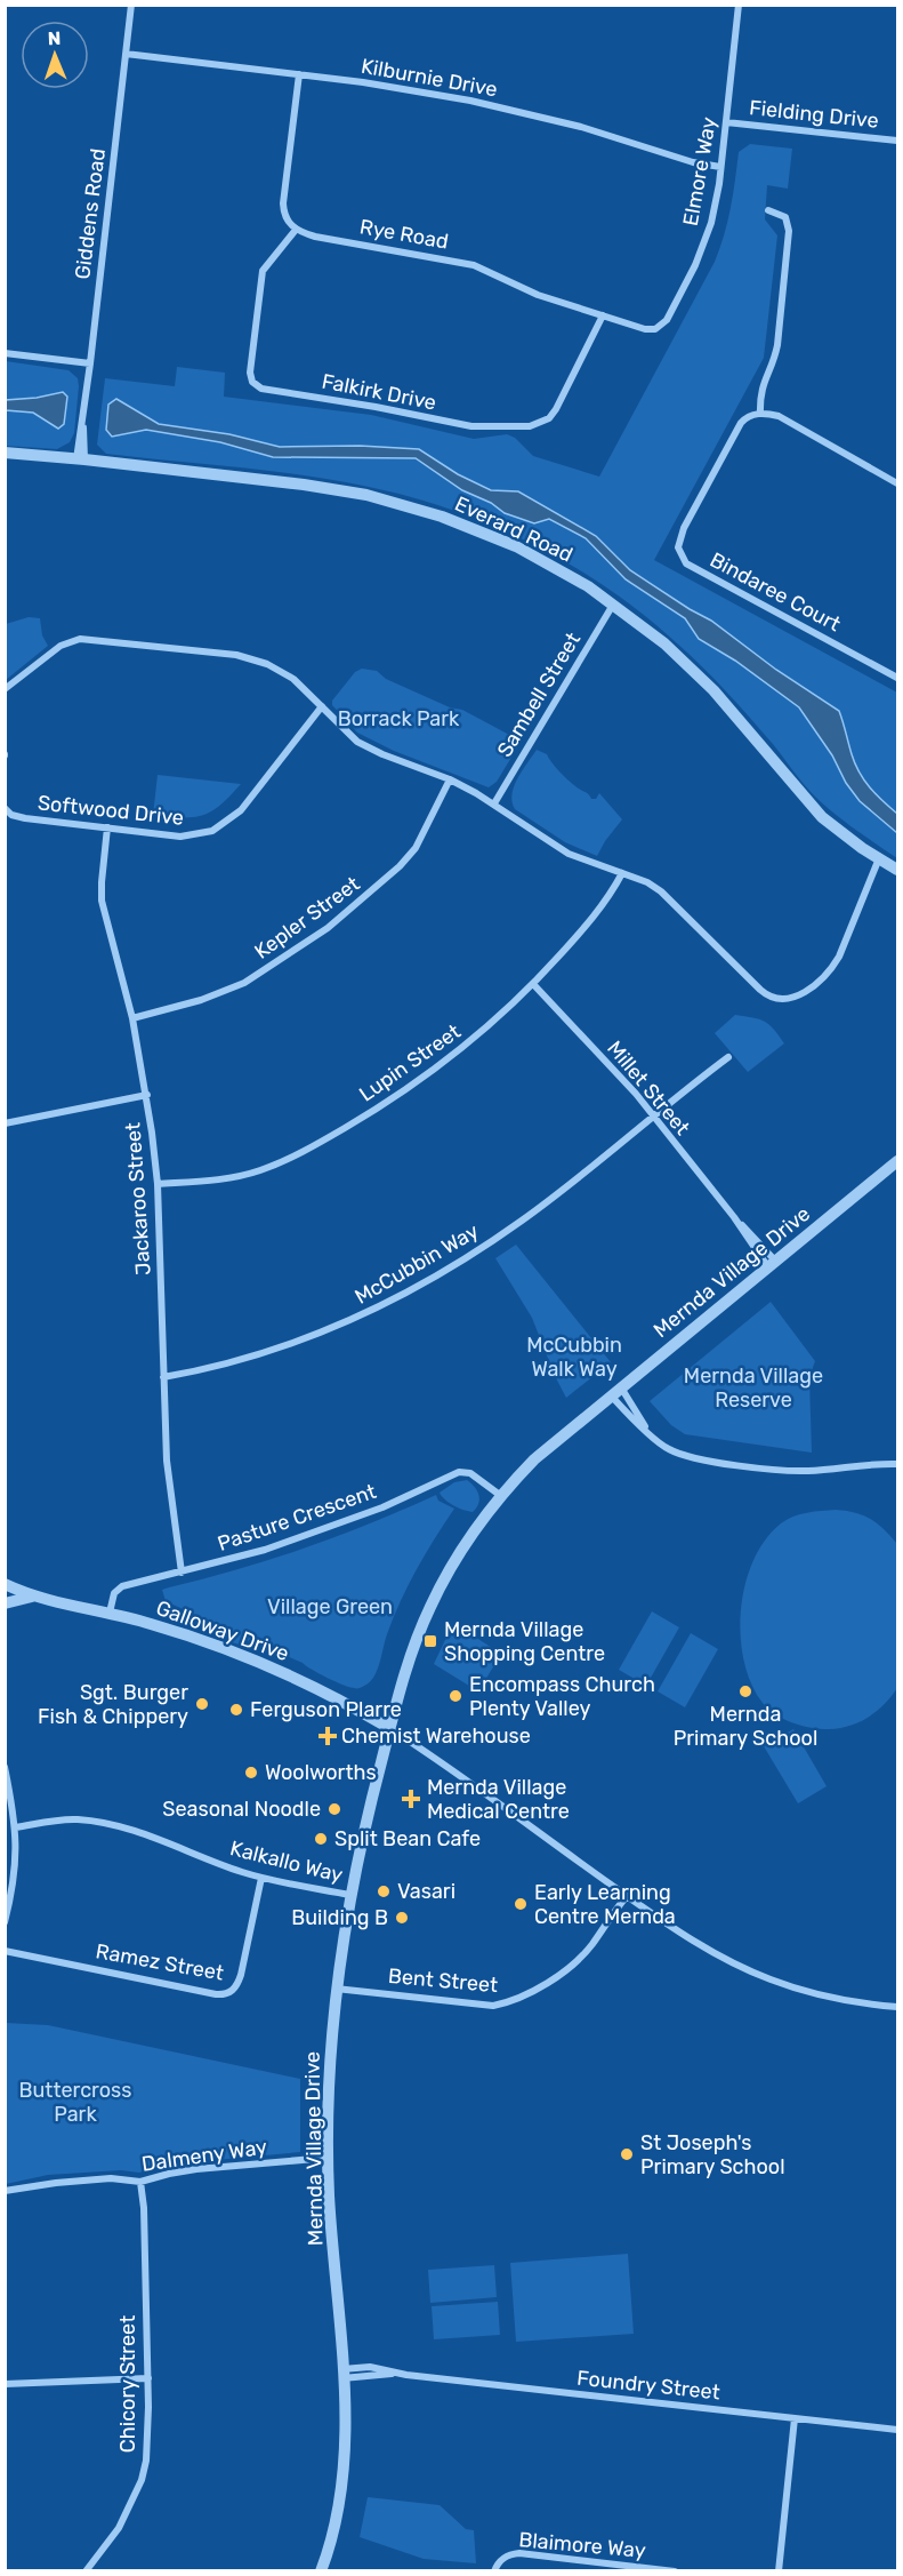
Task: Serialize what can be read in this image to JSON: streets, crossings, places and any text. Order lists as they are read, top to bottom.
{
  "streets": {
    "street": [
      "Kilburnie Drive",
      "Fielding Drive",
      "Elmore Way",
      "Giddens Road",
      "Rye Road",
      "Falkirk Drive",
      "Everard Road",
      "Bindaree Court",
      "Sambell Street",
      "Softwood Drive",
      "Kepler Street",
      "Lupin Street",
      "Millet Street",
      "Jackaroo Street",
      "McCubbin Way",
      "Mernda Village Drive",
      "Pasture Crescent",
      "Galloway Drive",
      "Kalkallo Way",
      "Ramez Street",
      "Bent Street",
      "Dalmeny Way",
      "Chicory Street",
      "Foundry Street",
      "Blaimore Way"
    ]
  },
  "crossings": [
    ["Kilburnie Drive", "Elmore Way"],
    ["Kilburnie Drive", "Giddens Road"],
    ["Fielding Drive", "Elmore Way"],
    ["Elmore Way", "Rye Road"],
    ["Giddens Road", "Everard Road"],
    ["Rye Road", "Falkirk Drive"],
    ["Everard Road", "Sambell Street"],
    ["Softwood Drive", "Jackaroo Street"],
    ["Kepler Street", "Jackaroo Street"],
    ["Lupin Street", "Millet Street"],
    ["Lupin Street", "Jackaroo Street"],
    ["Millet Street", "McCubbin Way"],
    ["Millet Street", "Mernda Village Drive"],
    ["Jackaroo Street", "McCubbin Way"],
    ["Jackaroo Street", "Pasture Crescent"],
    ["Mernda Village Drive", "Pasture Crescent"],
    ["Mernda Village Drive", "Galloway Drive"],
    ["Mernda Village Drive", "Kalkallo Way"],
    ["Mernda Village Drive", "Bent Street"],
    ["Mernda Village Drive", "Dalmeny Way"],
    ["Mernda Village Drive", "Foundry Street"],
    ["Pasture Crescent", "Galloway Drive"],
    ["Kalkallo Way", "Ramez Street"],
    ["Dalmeny Way", "Chicory Street"]
  ],
  "parks": [
    "Borrack Park",
    "McCubbin Walk Way",
    "Mernda Village Reserve",
    "Village Green",
    "Buttercross Park"
  ],
  "places": {
    "transit": ["Mernda Village Shopping Centre"],
    "other": [
      "Mernda Primary School",
      "Encompass Church Plenty Valley",
      "Sgt. Burger Fish & Chippery",
      "Ferguson Plarre",
      "Woolworths",
      "Seasonal Noodle",
      "Split Bean Cafe",
      "Vasari",
      "Early Learning Centre Mernda",
      "Building B",
      "St Joseph's Primary School"
    ],
    "health": ["Chemist Warehouse", "Mernda Village Medical Centre"]
  },
  "north": "top"
}
